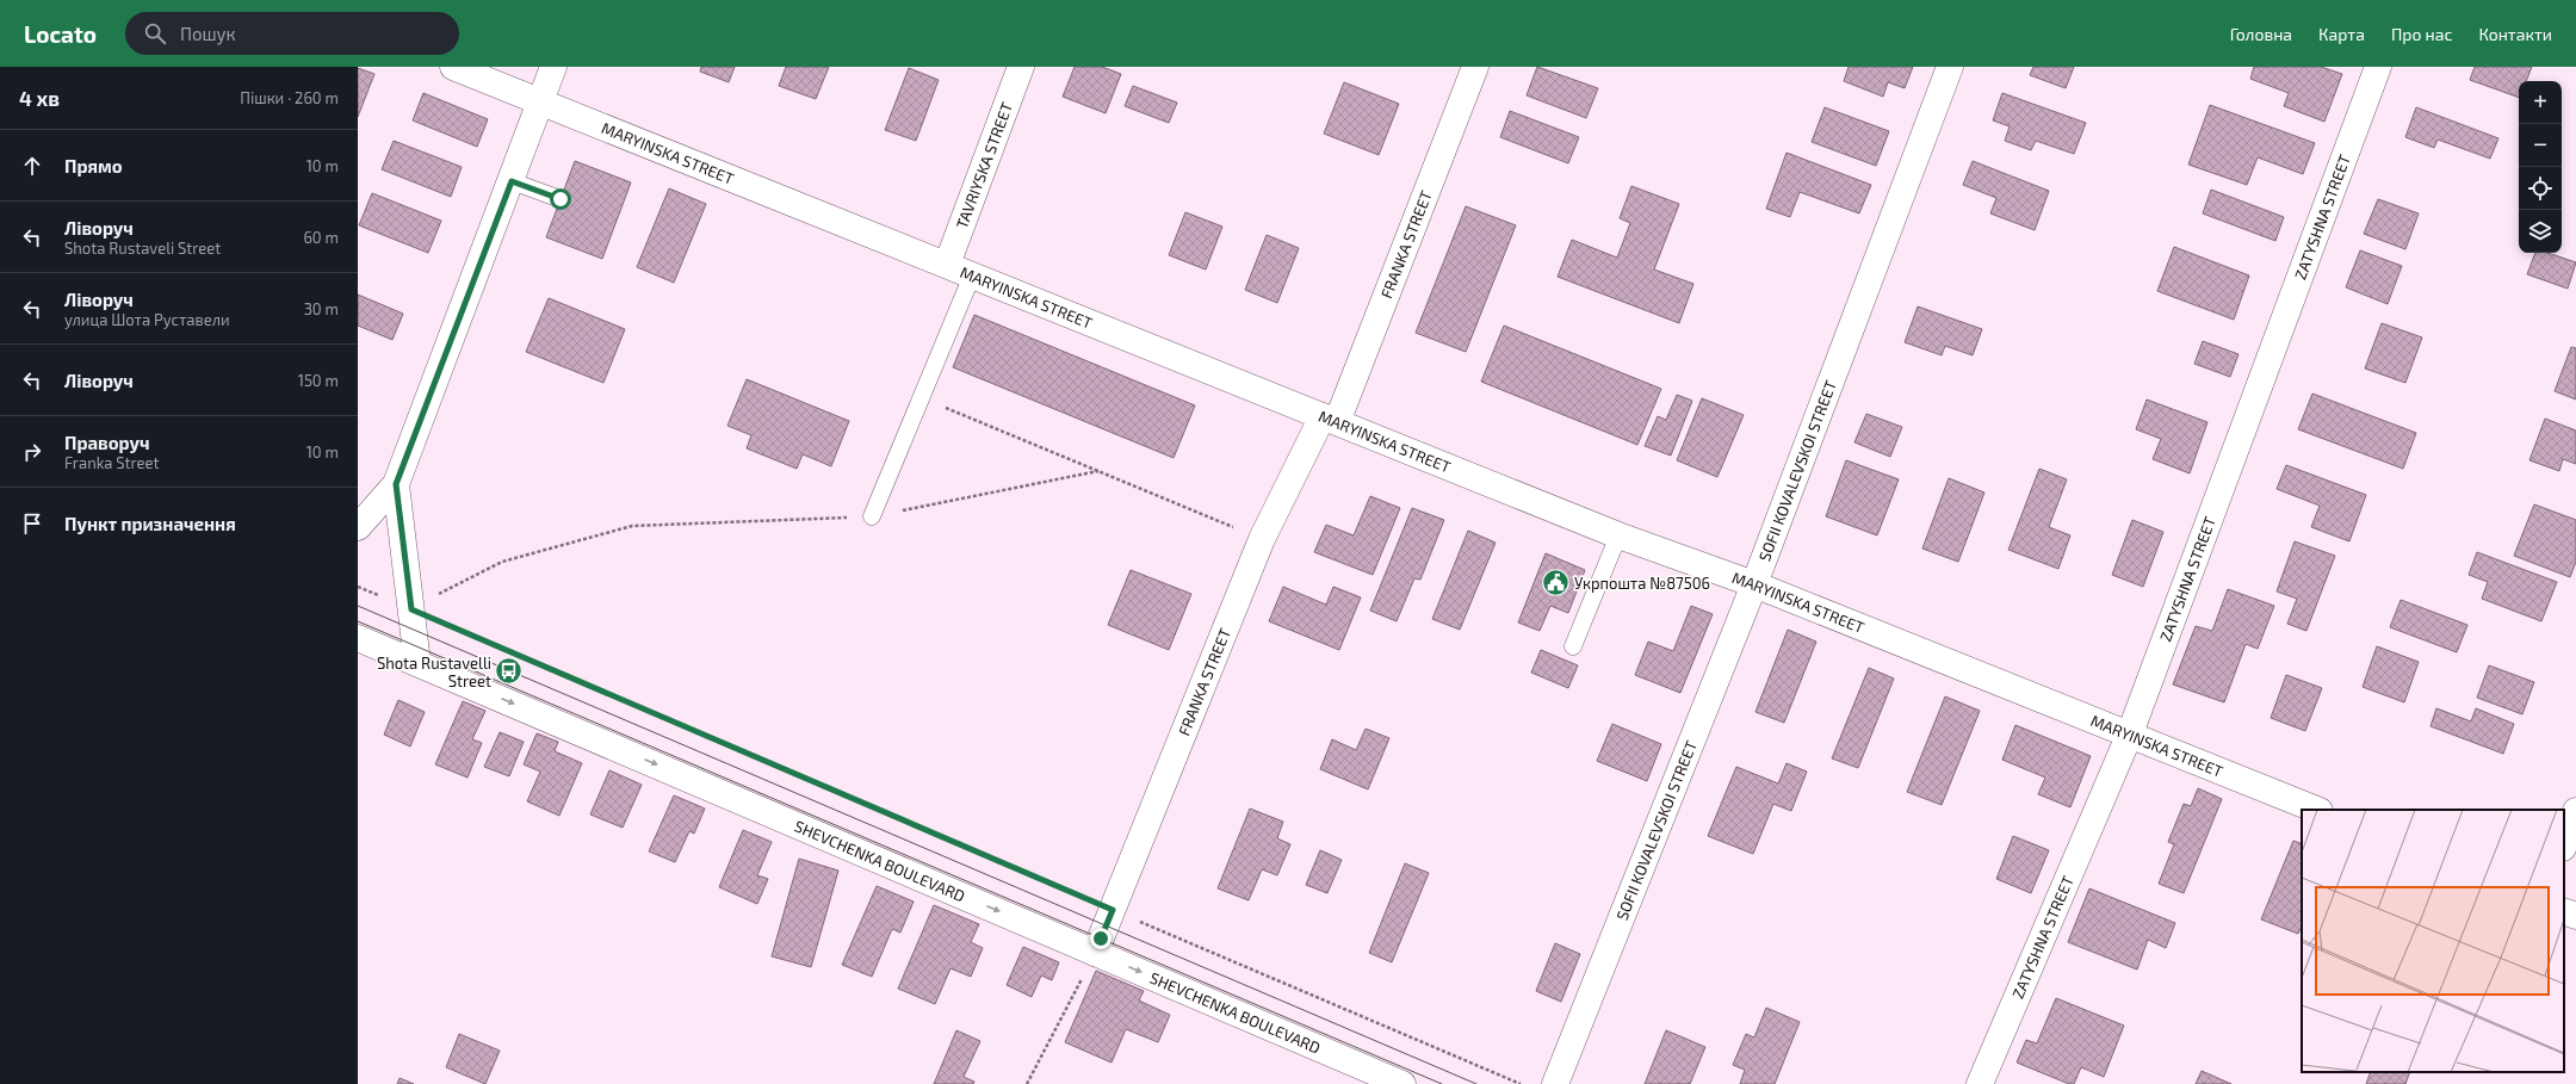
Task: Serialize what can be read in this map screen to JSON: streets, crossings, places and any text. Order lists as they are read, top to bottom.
{
  "streets": {
    "street": [
      "MARYINSKA STREET",
      "TAVRIYSKA STREET",
      "ZATYSHNA STREET",
      "FRANKA STREET",
      "SOFII KOVALEVSKOI STREET",
      "SHEVCHENKA BOULEVARD"
    ]
  },
  "crossings": [
    ["MARYINSKA STREET", "TAVRIYSKA STREET"],
    ["MARYINSKA STREET", "ZATYSHNA STREET"],
    ["MARYINSKA STREET", "FRANKA STREET"],
    ["MARYINSKA STREET", "SOFII KOVALEVSKOI STREET"],
    ["FRANKA STREET", "SHEVCHENKA BOULEVARD"]
  ],
  "one_way": ["SHEVCHENKA BOULEVARD"],
  "places": {
    "public building": ["Укрпошта №87506"],
    "bus stop": ["Shota Rustavelli Street"]
  },
  "page": {
    "header": "Locato",
    "search": "Пошук",
    "nav": [
      "Головна",
      "Карта",
      "Про нас",
      "Контакти"
    ],
    "heading": ["4 хв", "Пішки · 260 m"],
    "map_buttons": ["+", "−"],
    "list": [
      ["Прямо", "10 m"],
      ["Ліворуч", "Shota Rustaveli Street", "60 m"],
      ["Ліворуч", "улица Шота Руставели", "30 m"],
      ["Ліворуч", "150 m"],
      ["Праворуч", "Franka Street", "10 m"],
      "Пункт призначення"
    ]
  }
}
